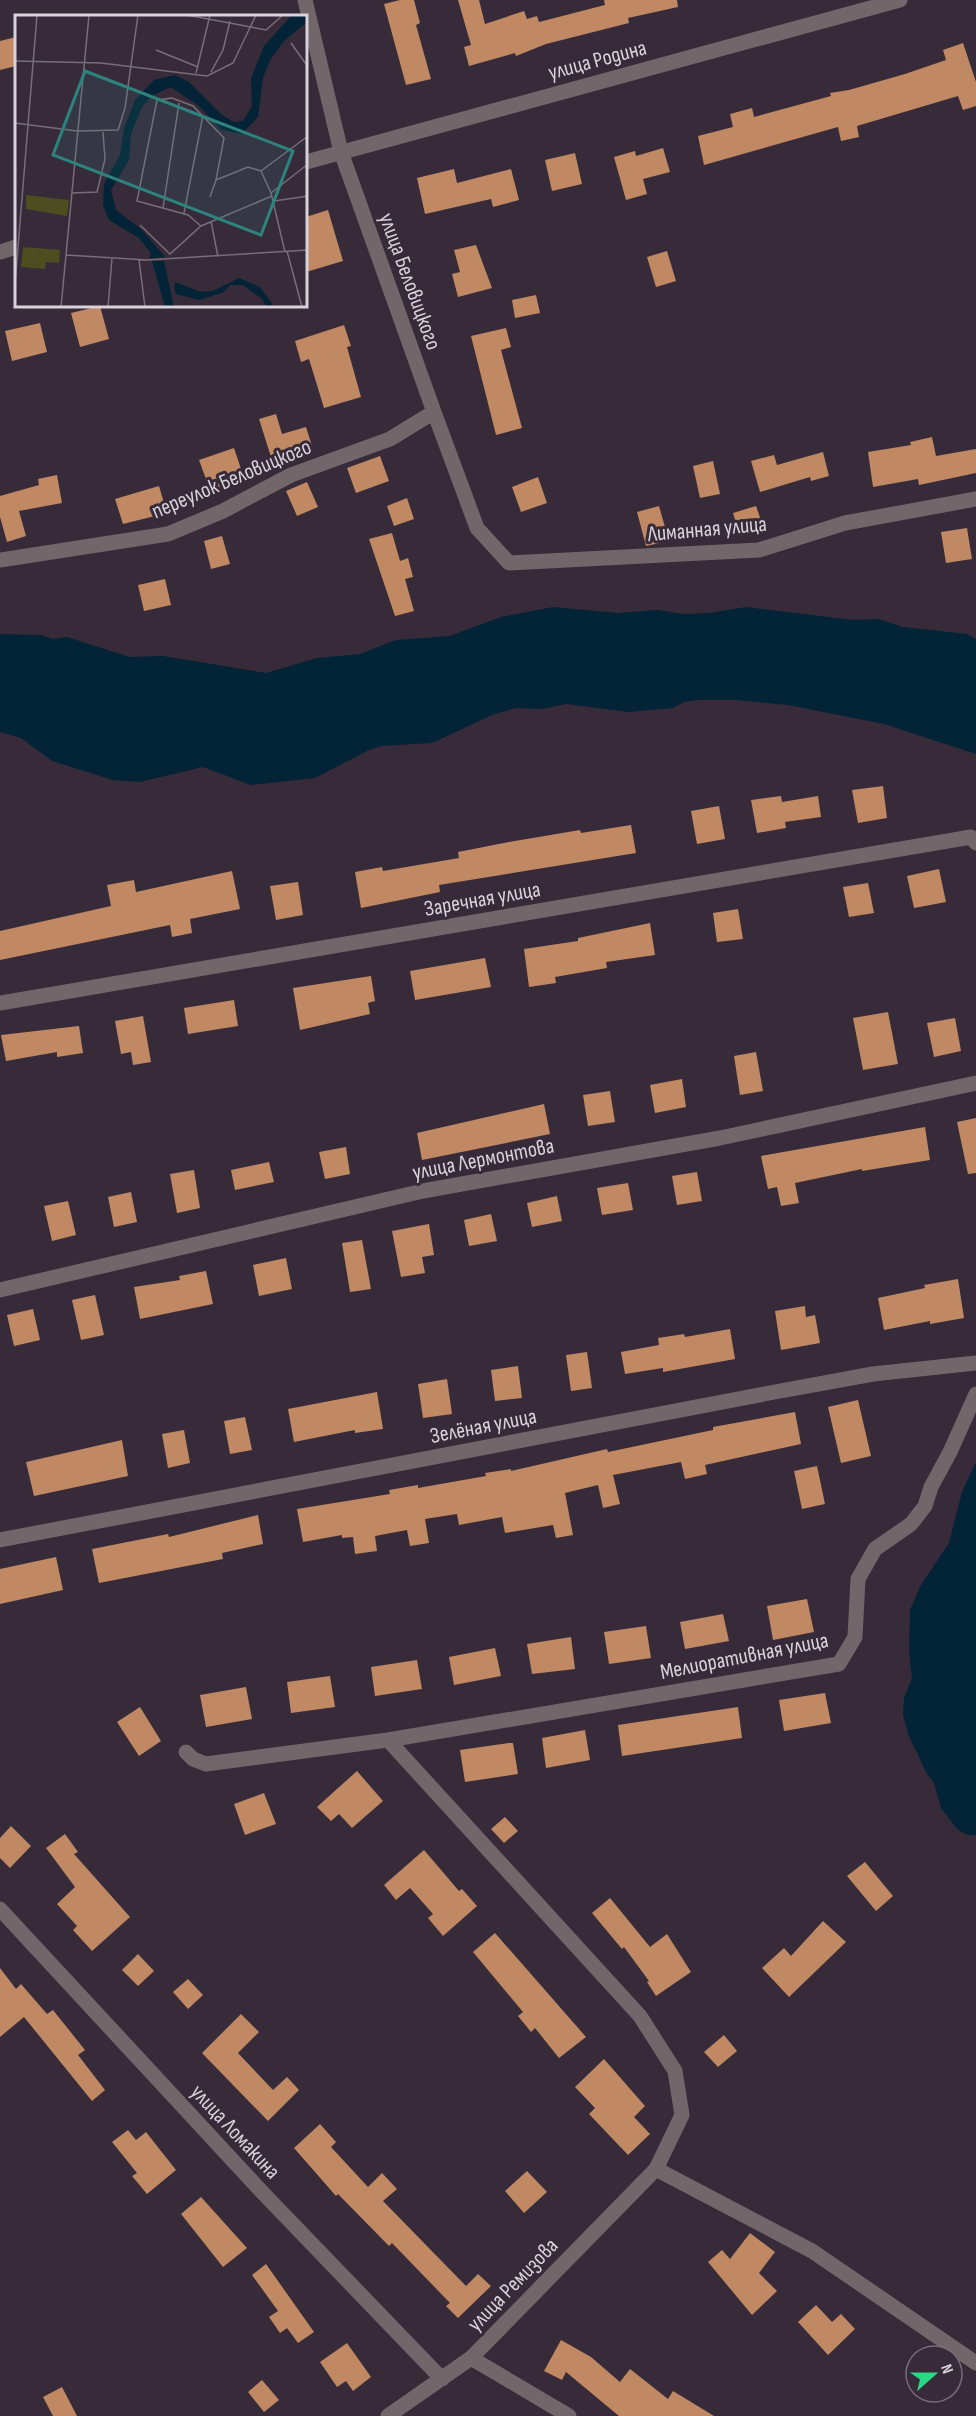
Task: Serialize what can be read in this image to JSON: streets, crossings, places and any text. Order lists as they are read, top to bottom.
{
  "streets": {
    "street": [
      "улица Родина",
      "улица Беловицкого",
      "переулок Беловицкого",
      "Лиманная улица",
      "Заречная улица",
      "улица Лермонтова",
      "Зелёная улица",
      "Мелиоративная улица",
      "улица Ломакина",
      "улица Ремизова"
    ]
  },
  "crossings": [
    ["улица Родина", "улица Беловицкого"],
    ["улица Беловицкого", "переулок Беловицкого"],
    ["улица Беловицкого", "Лиманная улица"],
    ["улица Ломакина", "улица Ремизова"]
  ],
  "north": "right"
}
